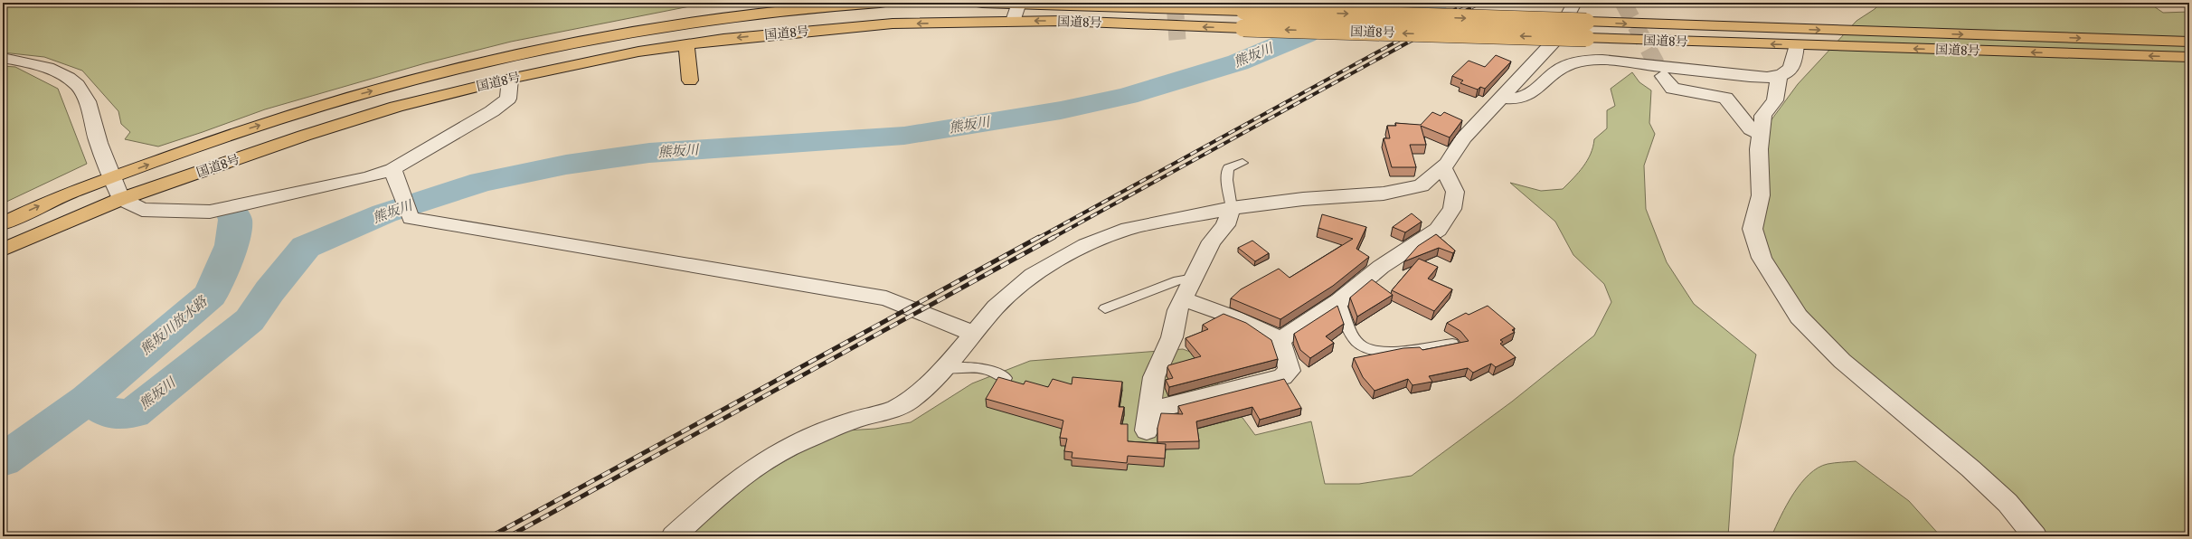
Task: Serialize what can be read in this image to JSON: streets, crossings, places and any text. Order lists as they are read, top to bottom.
{
  "streets": {
    "highway": ["国道8号"]
  },
  "water": ["熊坂川", "熊坂川放水路"]
}
